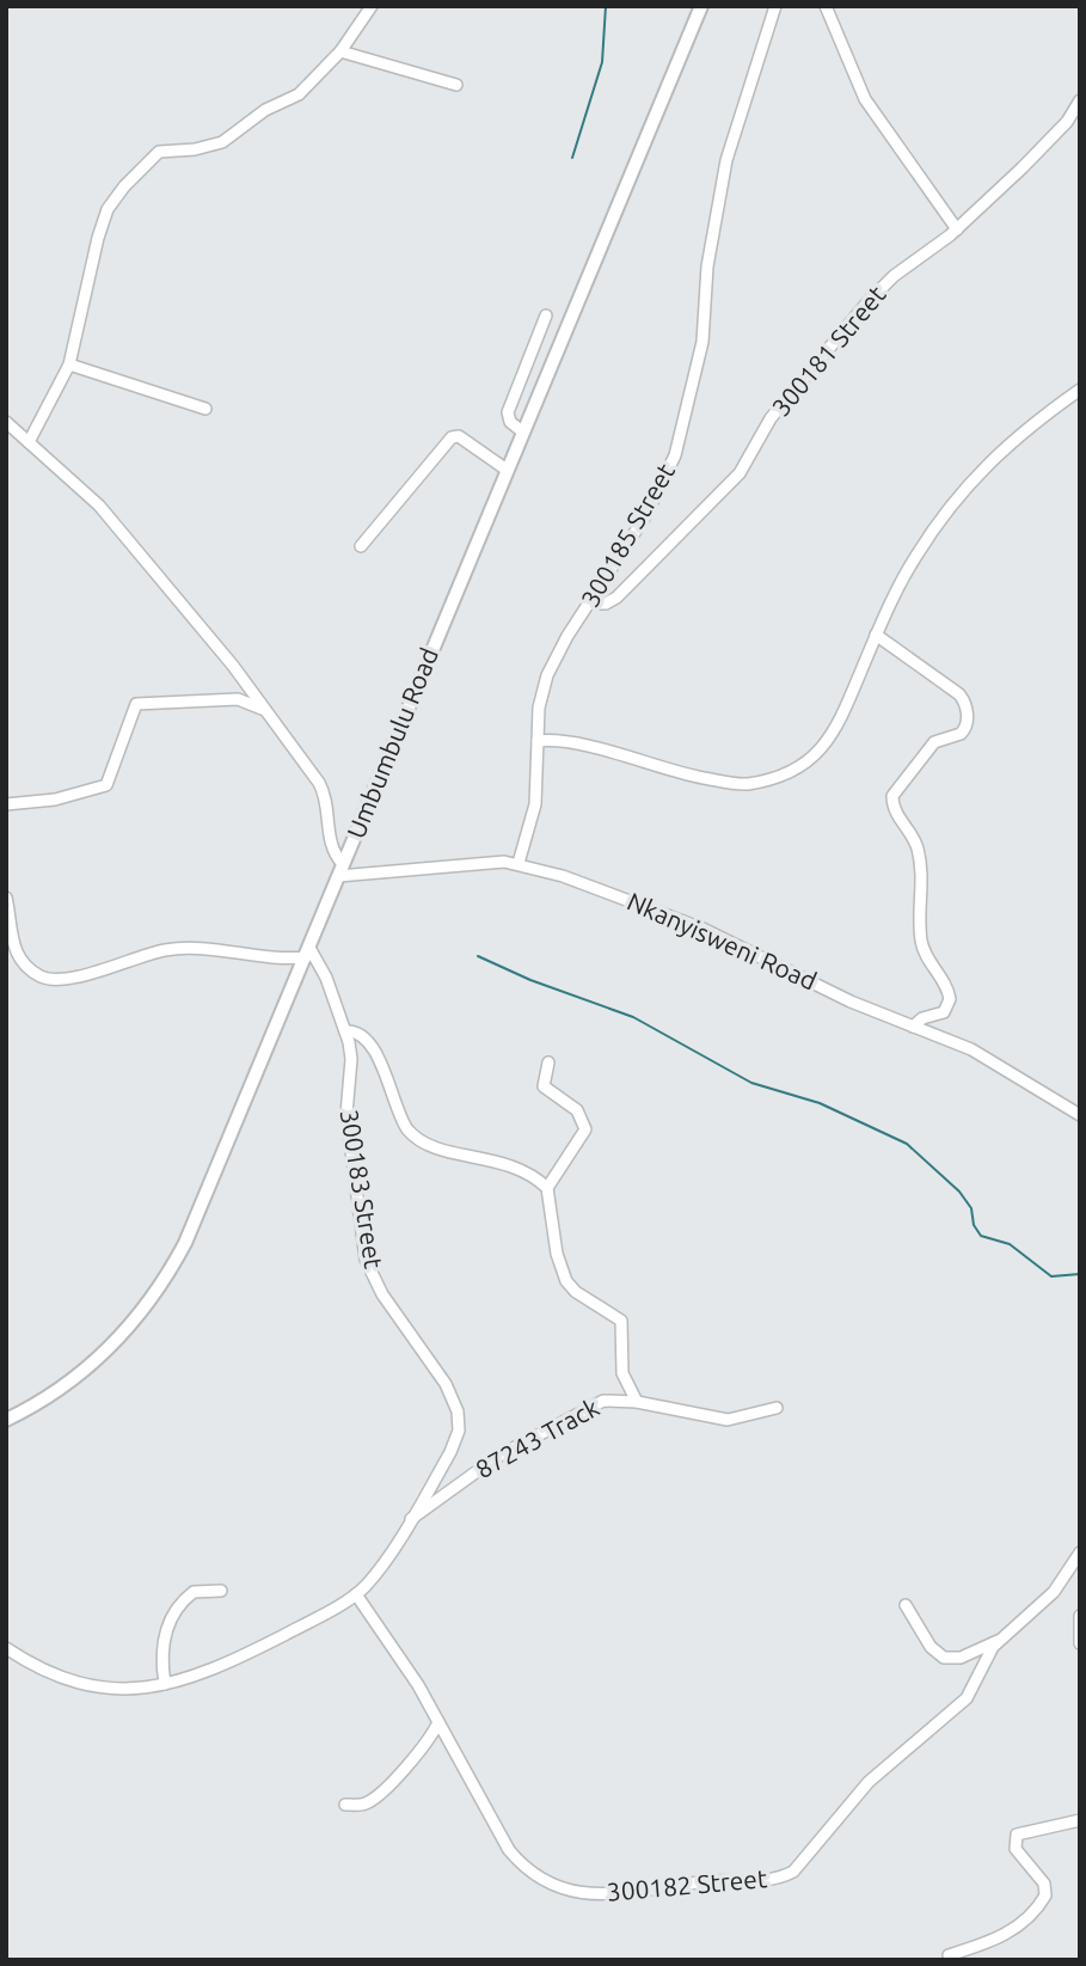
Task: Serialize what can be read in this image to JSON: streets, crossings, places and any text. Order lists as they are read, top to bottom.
{
  "streets": {
    "main road": ["Umbumbulu Road"],
    "street": [
      "300181 Street",
      "300185 Street",
      "Nkanyisweni Road",
      "300183 Street",
      "87243 Track",
      "300182 Street"
    ]
  },
  "crossings": [
    ["300181 Street", "300185 Street"],
    ["300185 Street", "Nkanyisweni Road"],
    ["Umbumbulu Road", "Nkanyisweni Road"],
    ["Umbumbulu Road", "300183 Street"],
    ["300183 Street", "87243 Track"],
    ["300183 Street", "300182 Street"]
  ]
}
